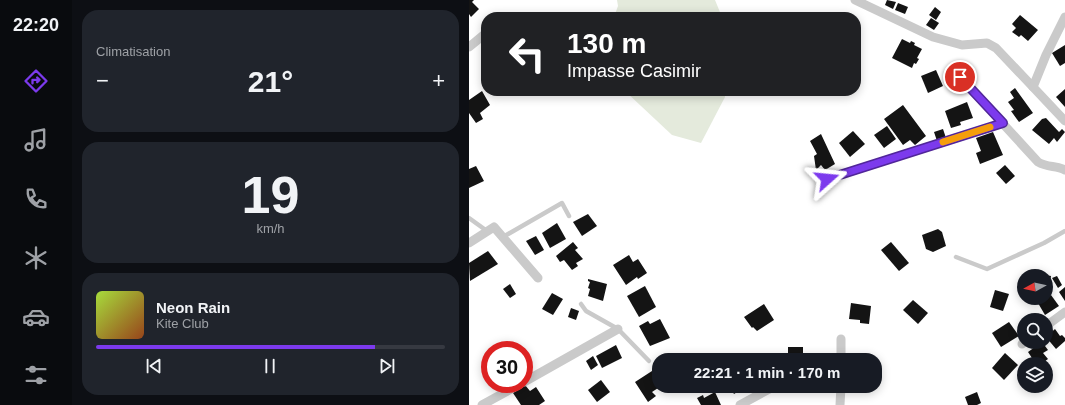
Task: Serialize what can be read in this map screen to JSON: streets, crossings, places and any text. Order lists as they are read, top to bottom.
{
  "north": "left",
  "page": {
    "tabs": "22:20",
    "tile": [
      "Climatisation",
      ["19", "km/h"]
    ],
    "turn": ["130 m", "Impasse Casimir"],
    "heat": ["−", "21°", "+"],
    "song": ["Neon Rain", "Kite Club"],
    "limit": "30",
    "trip": "22:21 · 1 min · 170 m"
  }
}
